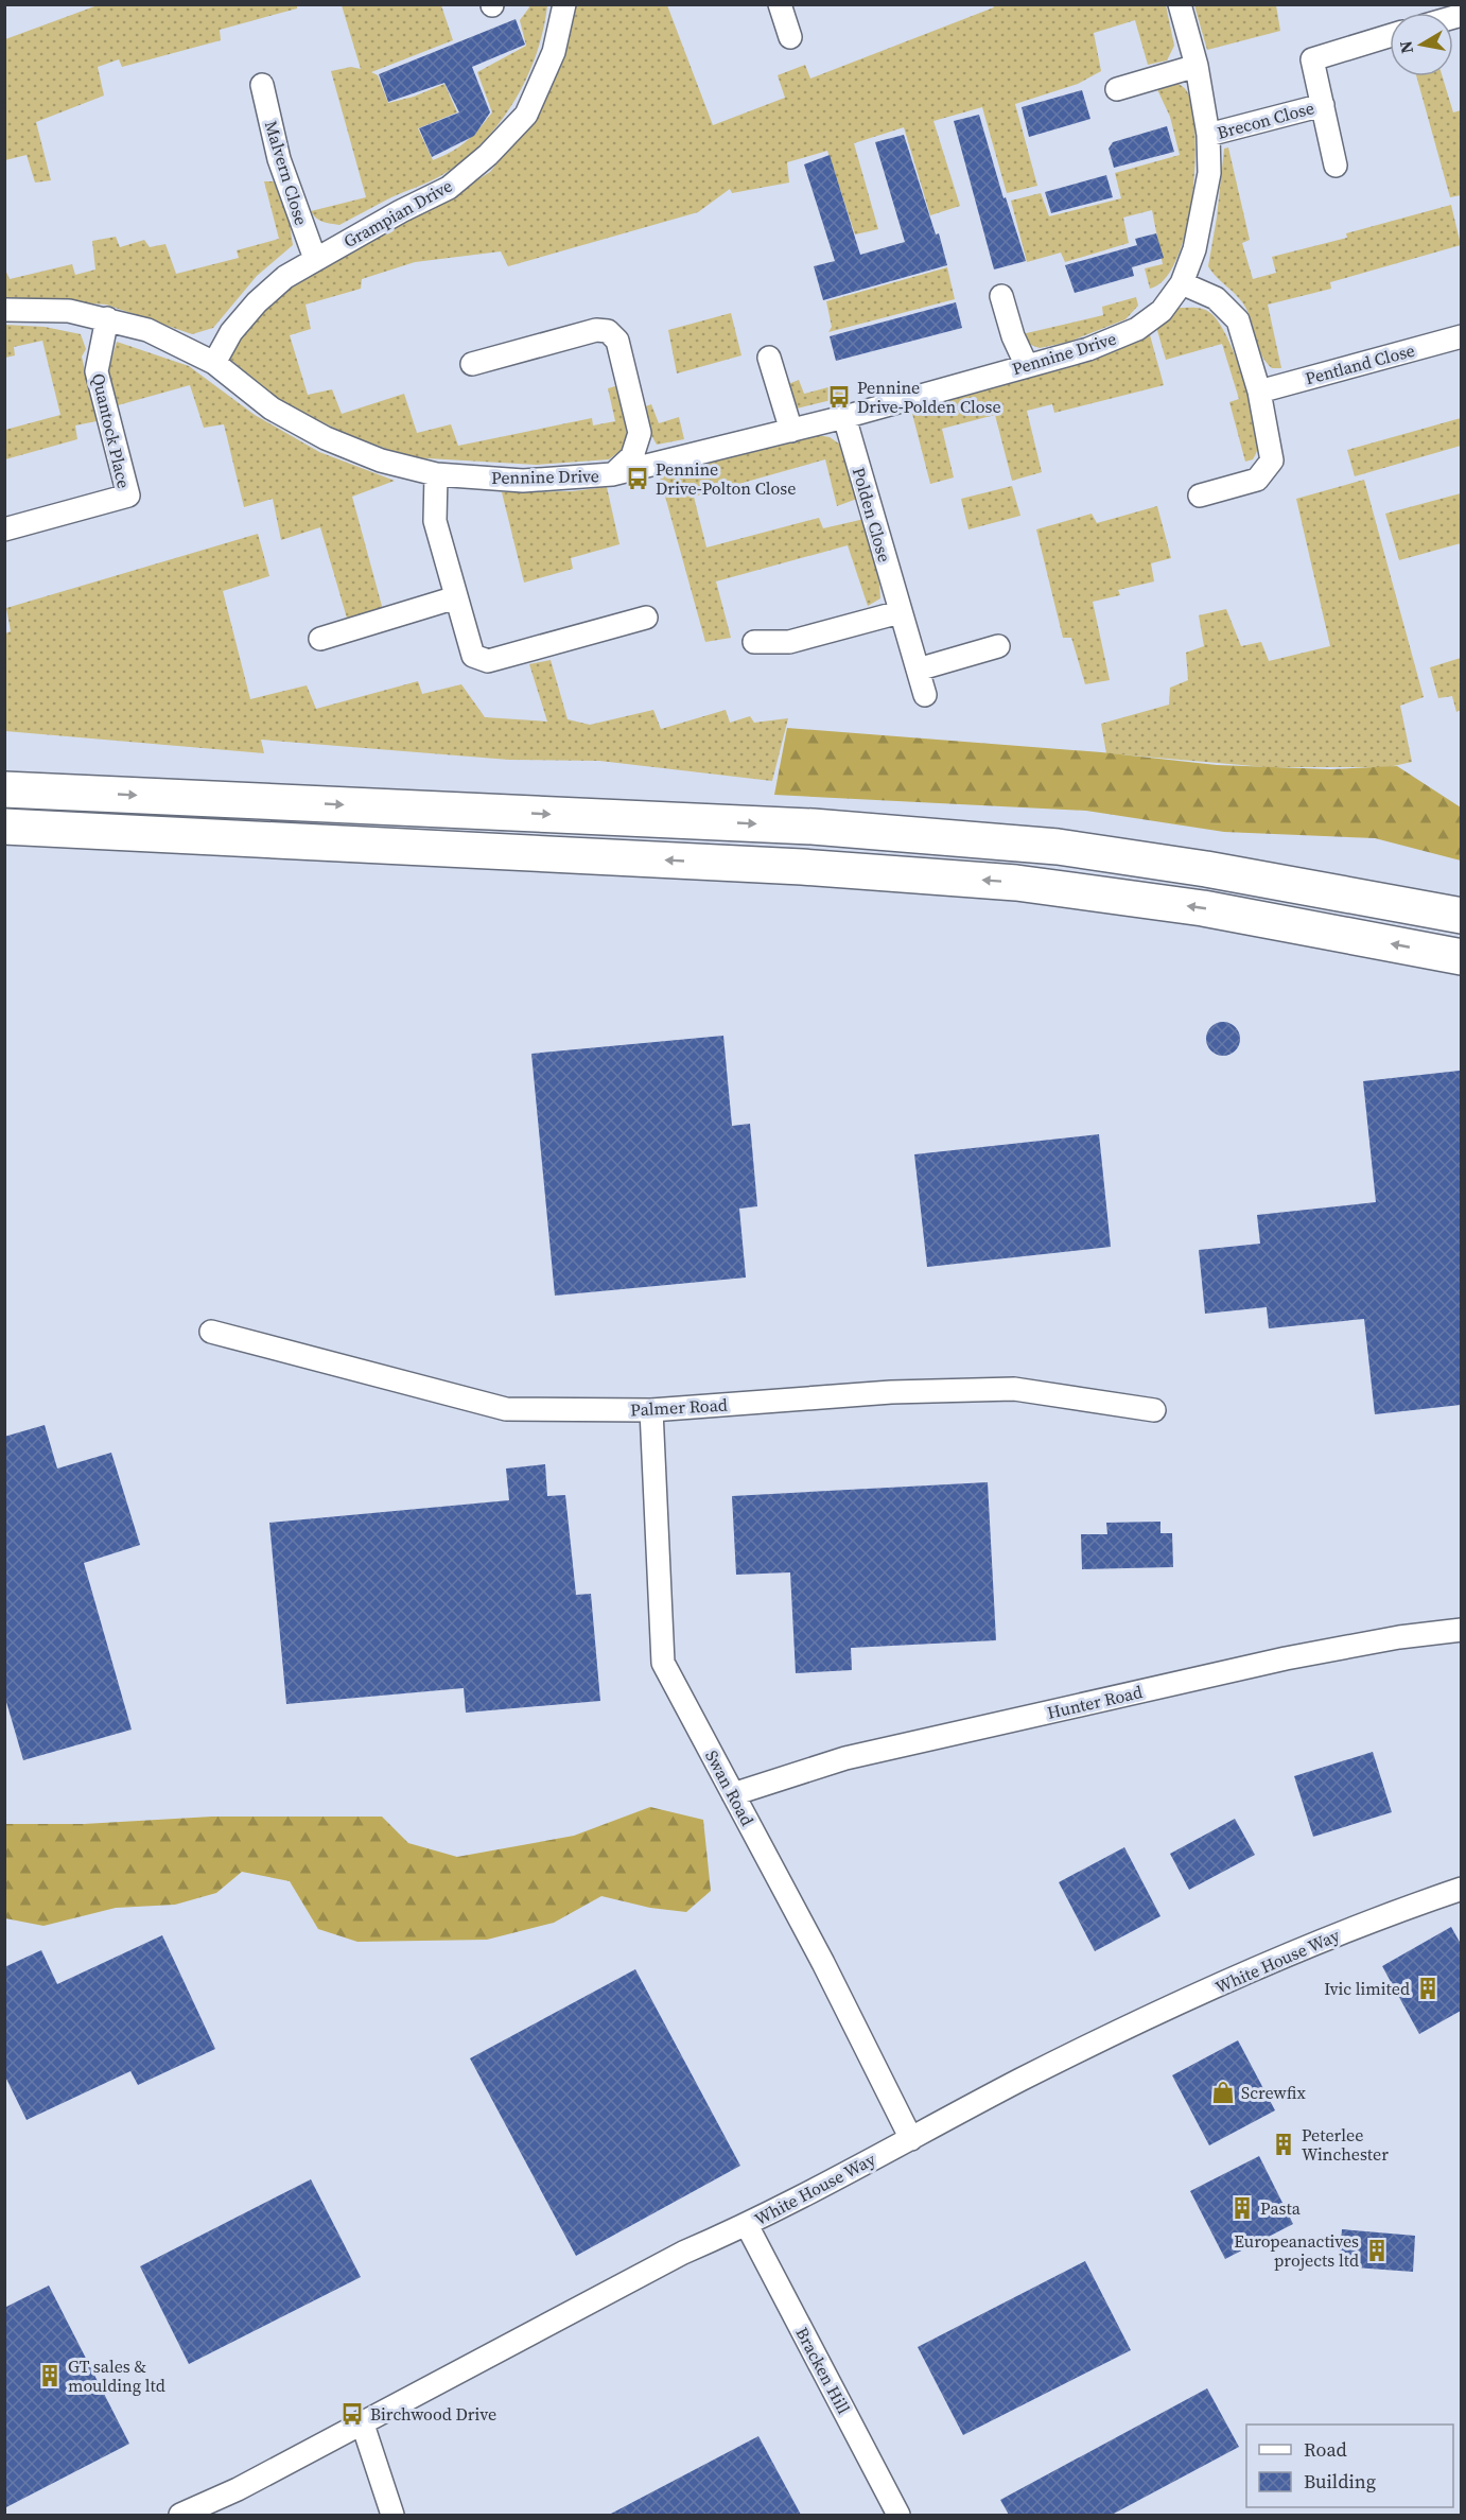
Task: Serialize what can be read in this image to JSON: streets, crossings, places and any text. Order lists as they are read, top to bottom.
{
  "streets": {
    "street": [
      "Brecon Close",
      "Malvern Close",
      "Grampian Drive",
      "Pennine Drive",
      "Pentland Close",
      "Quantock Place",
      "Polden Close",
      "Palmer Road",
      "Hunter Road",
      "Swan Road",
      "White House Way",
      "Bracken Hill"
    ]
  },
  "crossings": [
    ["Brecon Close", "Pennine Drive"],
    ["Malvern Close", "Grampian Drive"],
    ["Grampian Drive", "Pennine Drive"],
    ["Pennine Drive", "Quantock Place"],
    ["Pennine Drive", "Polden Close"],
    ["Palmer Road", "Swan Road"],
    ["Hunter Road", "Swan Road"],
    ["Swan Road", "White House Way"],
    ["White House Way", "Bracken Hill"]
  ],
  "places": {
    "bus stop": ["Pennine Drive-Polden Close", "Pennine Drive-Polton Close", "Birchwood Drive"],
    "building": [
      "Ivic limited",
      "Peterlee Winchester",
      "Pasta",
      "Europeanactives projects ltd",
      "GT sales & moulding ltd"
    ],
    "shop": ["Screwfix"]
  },
  "legend": ["Road", "Building"],
  "north": "left"
}
